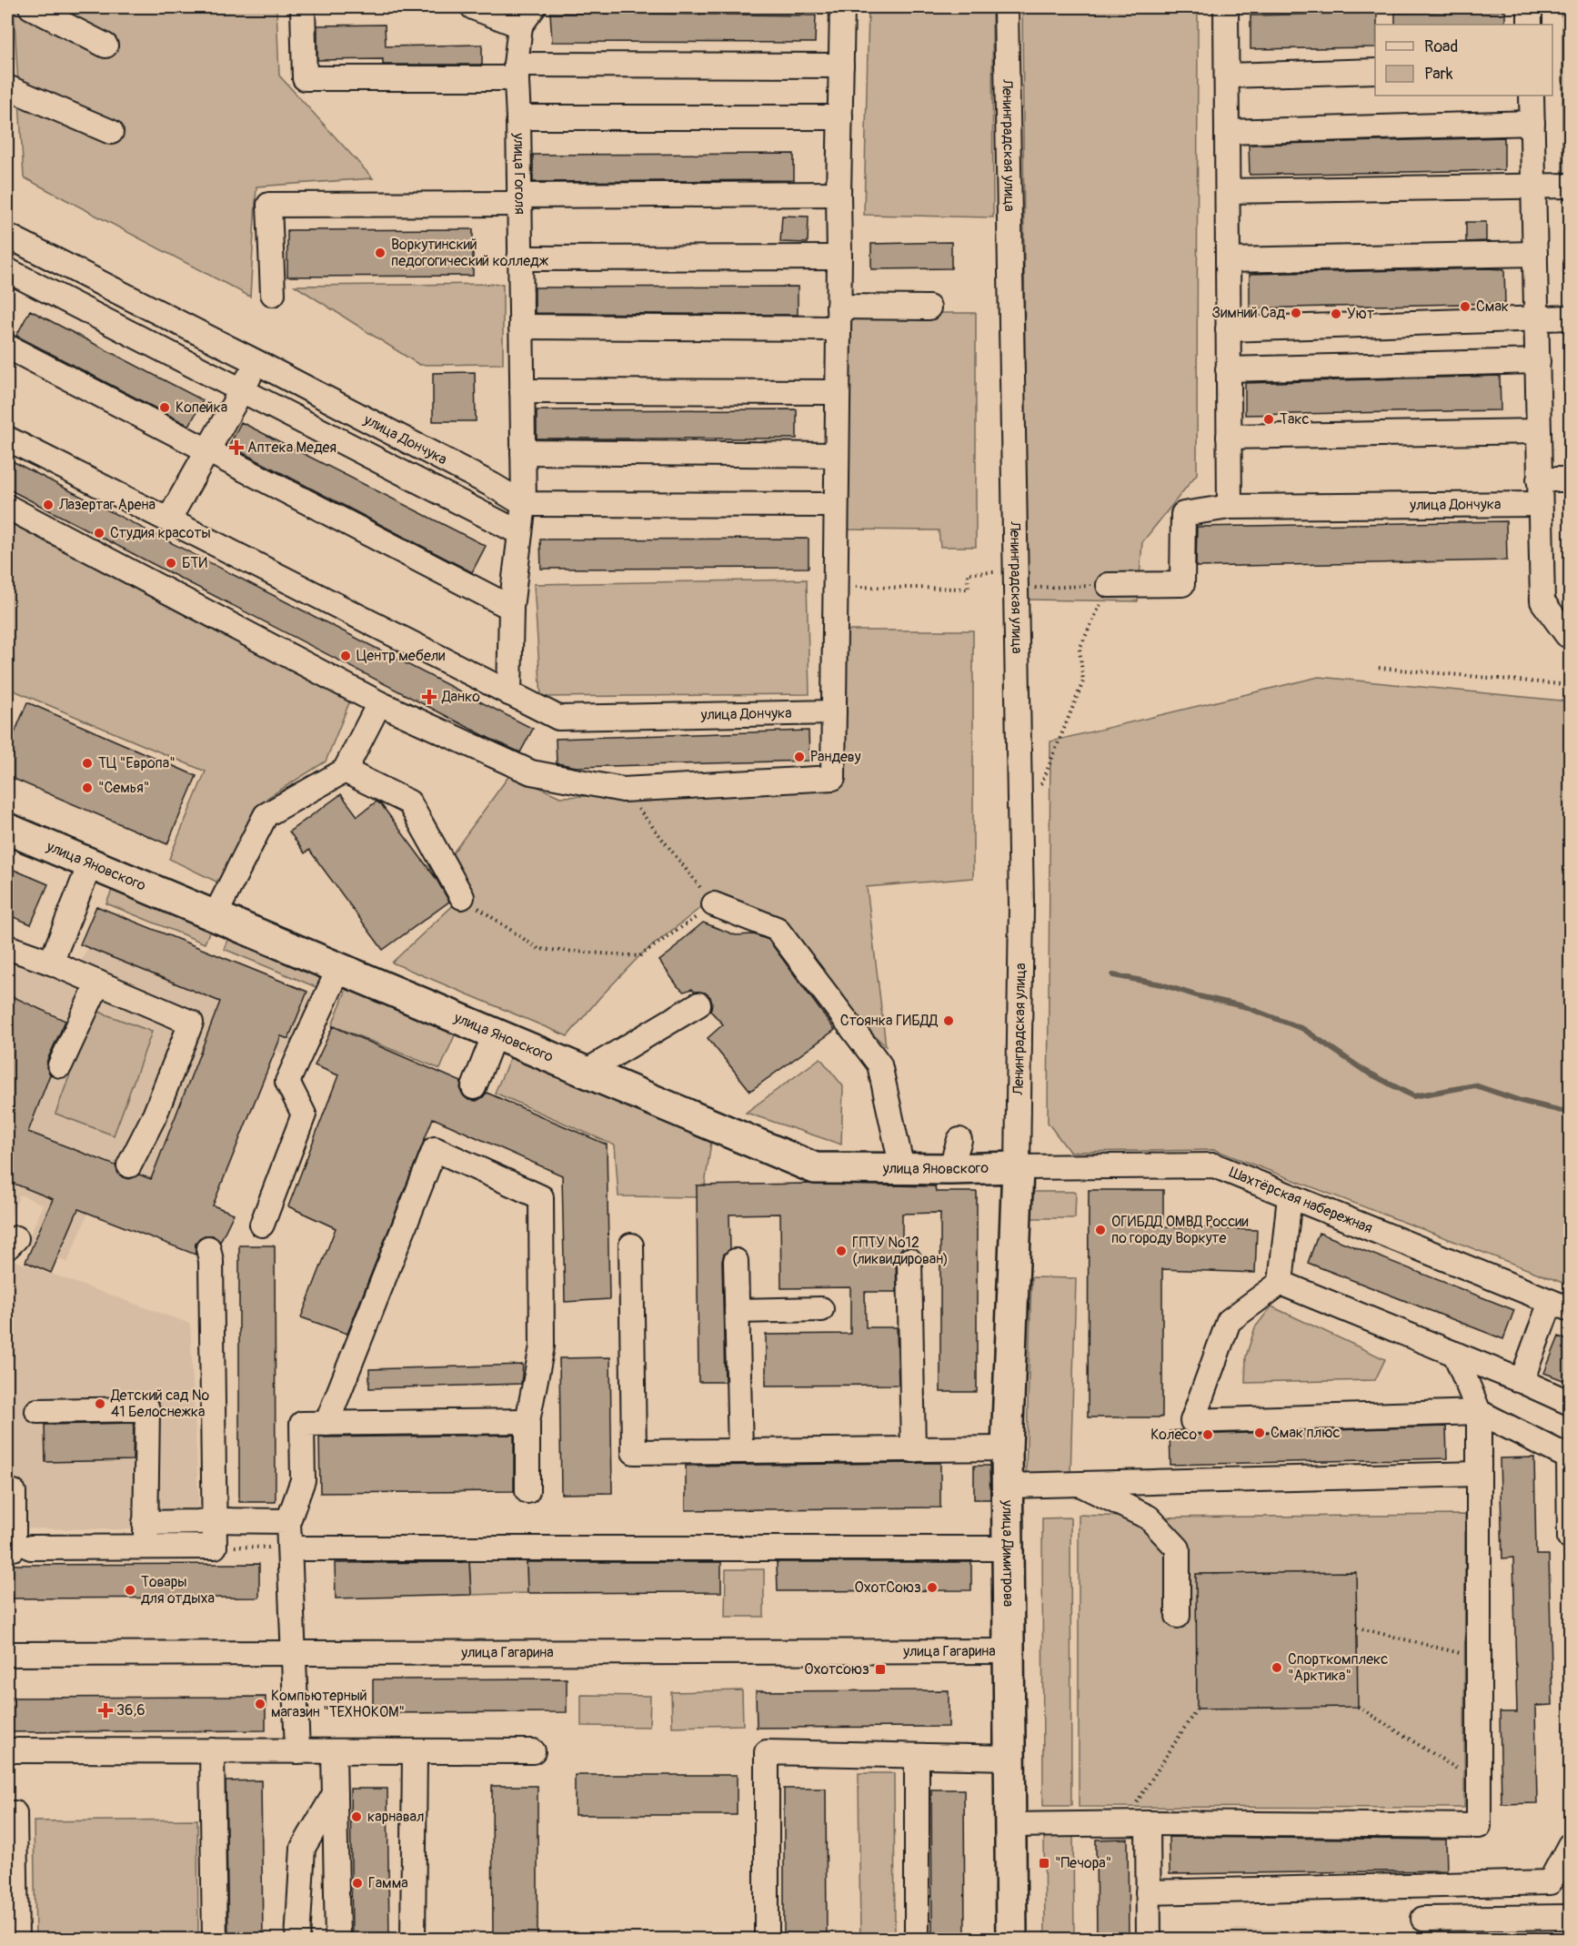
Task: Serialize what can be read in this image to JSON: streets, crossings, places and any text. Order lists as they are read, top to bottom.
{
  "streets": {
    "main road": ["улица Яновского", "улица Димитрова"],
    "street": [
      "Ленинградская улица",
      "улица Гоголя",
      "улица Дончука",
      "Шахтёрская набережная",
      "улица Гагарина"
    ]
  },
  "crossings": [
    ["Ленинградская улица", "улица Яновского"],
    ["Ленинградская улица", "Шахтёрская набережная"],
    ["Ленинградская улица", "улица Димитрова"],
    ["улица Гоголя", "улица Дончука"],
    ["улица Яновского", "Шахтёрская набережная"],
    ["улица Яновского", "улица Димитрова"],
    ["Шахтёрская набережная", "улица Димитрова"],
    ["улица Димитрова", "улица Гагарина"]
  ],
  "places": {
    "other": [
      "Воркутинский педогогический колледж",
      "Смак",
      "Зимний Сад",
      "Уют",
      "Копейка",
      "Такс",
      "Лазертаг Арена",
      "Студия красоты",
      "БТИ",
      "Центр мебели",
      "Рандеву",
      "ТЦ \"Европа\"",
      "\"Семья\"",
      "Стоянка ГИБДД",
      "ОГИБДД ОМВД России по городу Воркуте",
      "ГПТУ №12 (ликвидирован)",
      "Детский сад № 41 Белоснежка",
      "Смак плюс",
      "Колесо",
      "ОхотСоюз",
      "Товары для отдыха",
      "Спорткомплекс \"Арктика\"",
      "Компьютерный магазин \"ТЕХНОКОМ\"",
      "карнавал",
      "Гамма"
    ],
    "health": ["Аптека Медея", "Данко", "36,6"],
    "transit": ["Охотсоюз", "\"Печора\""]
  },
  "legend": ["Road", "Park"]
}
